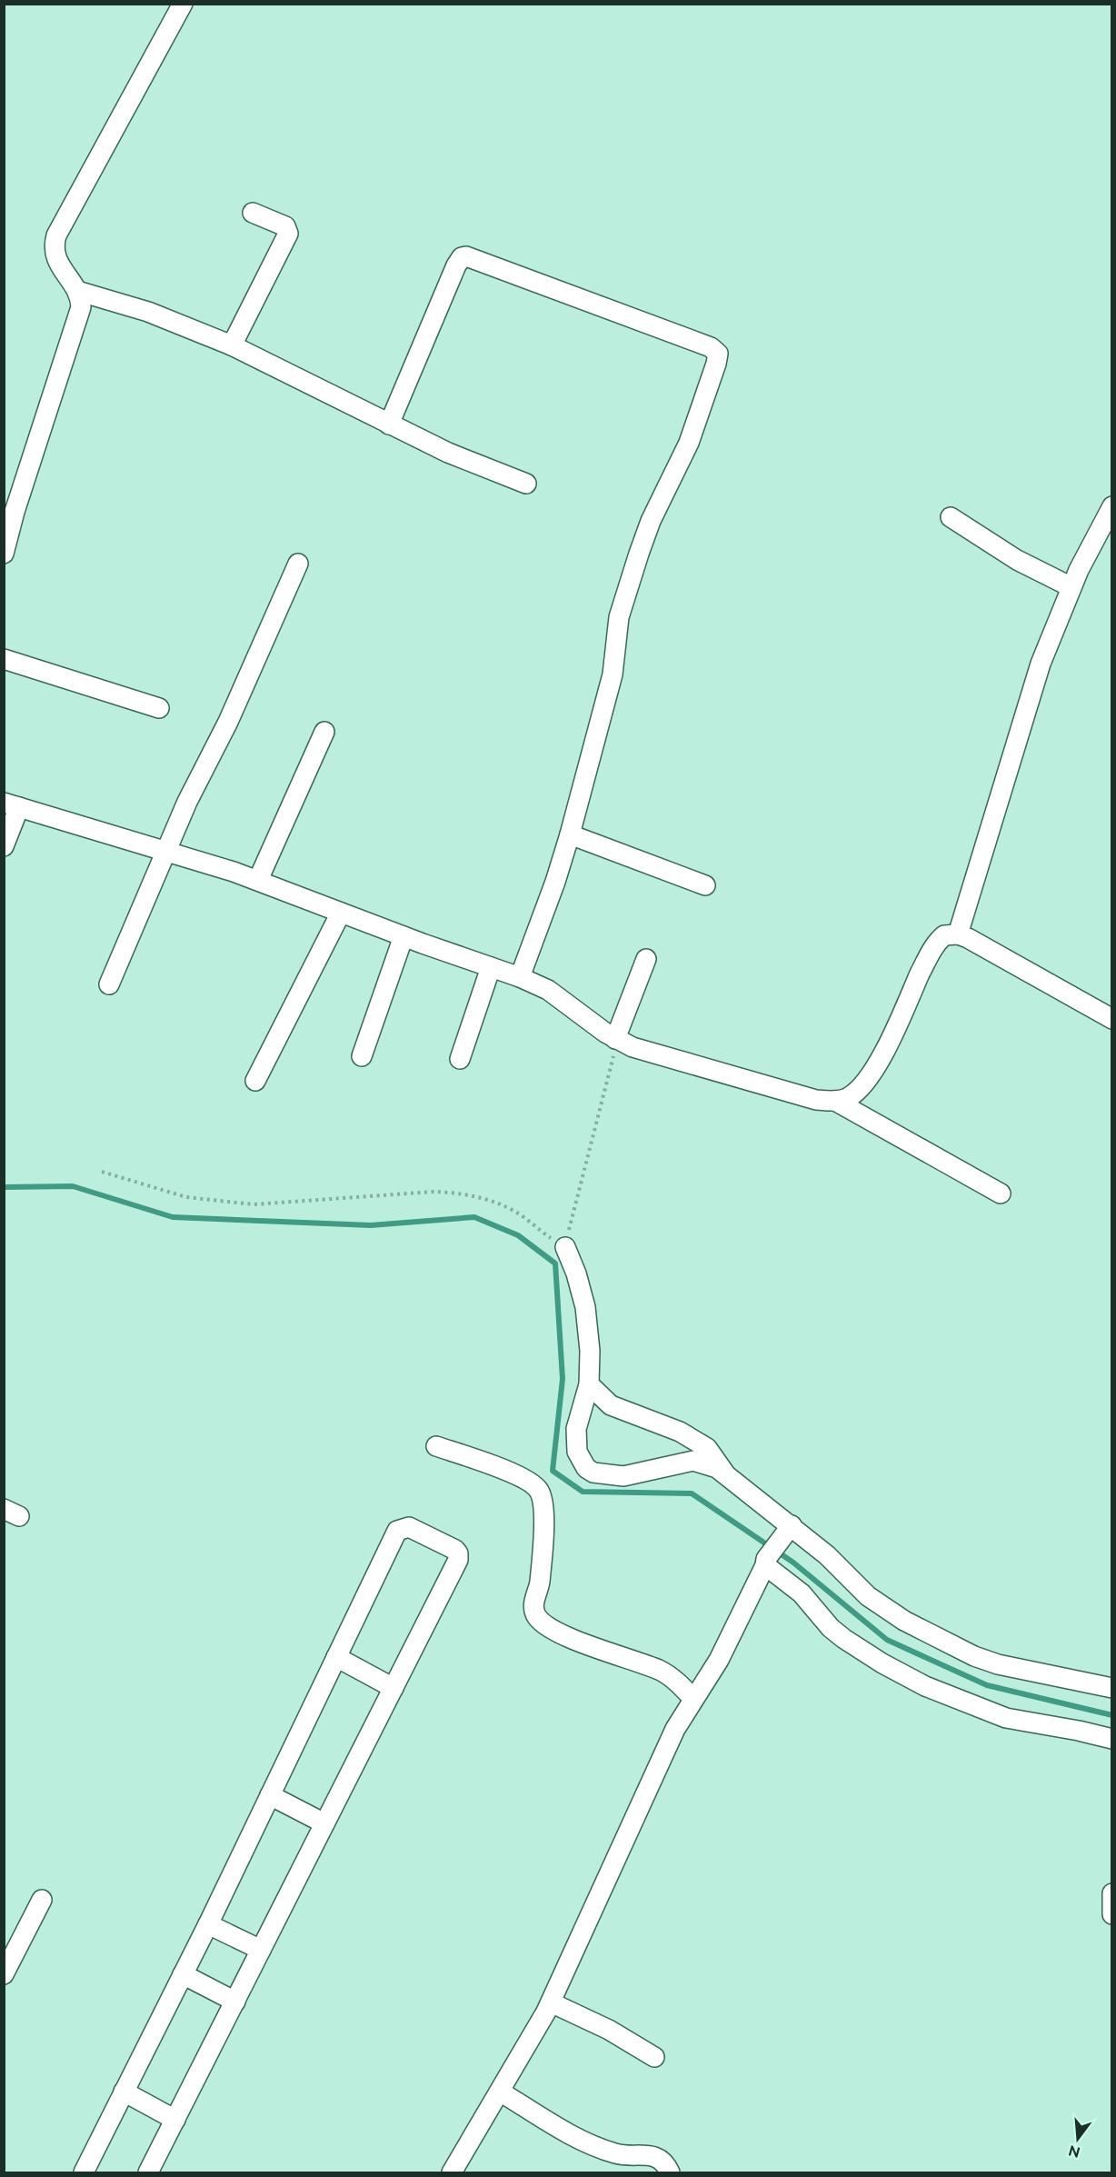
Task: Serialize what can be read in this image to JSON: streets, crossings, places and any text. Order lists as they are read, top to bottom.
{
  "north": "bottom"
}
